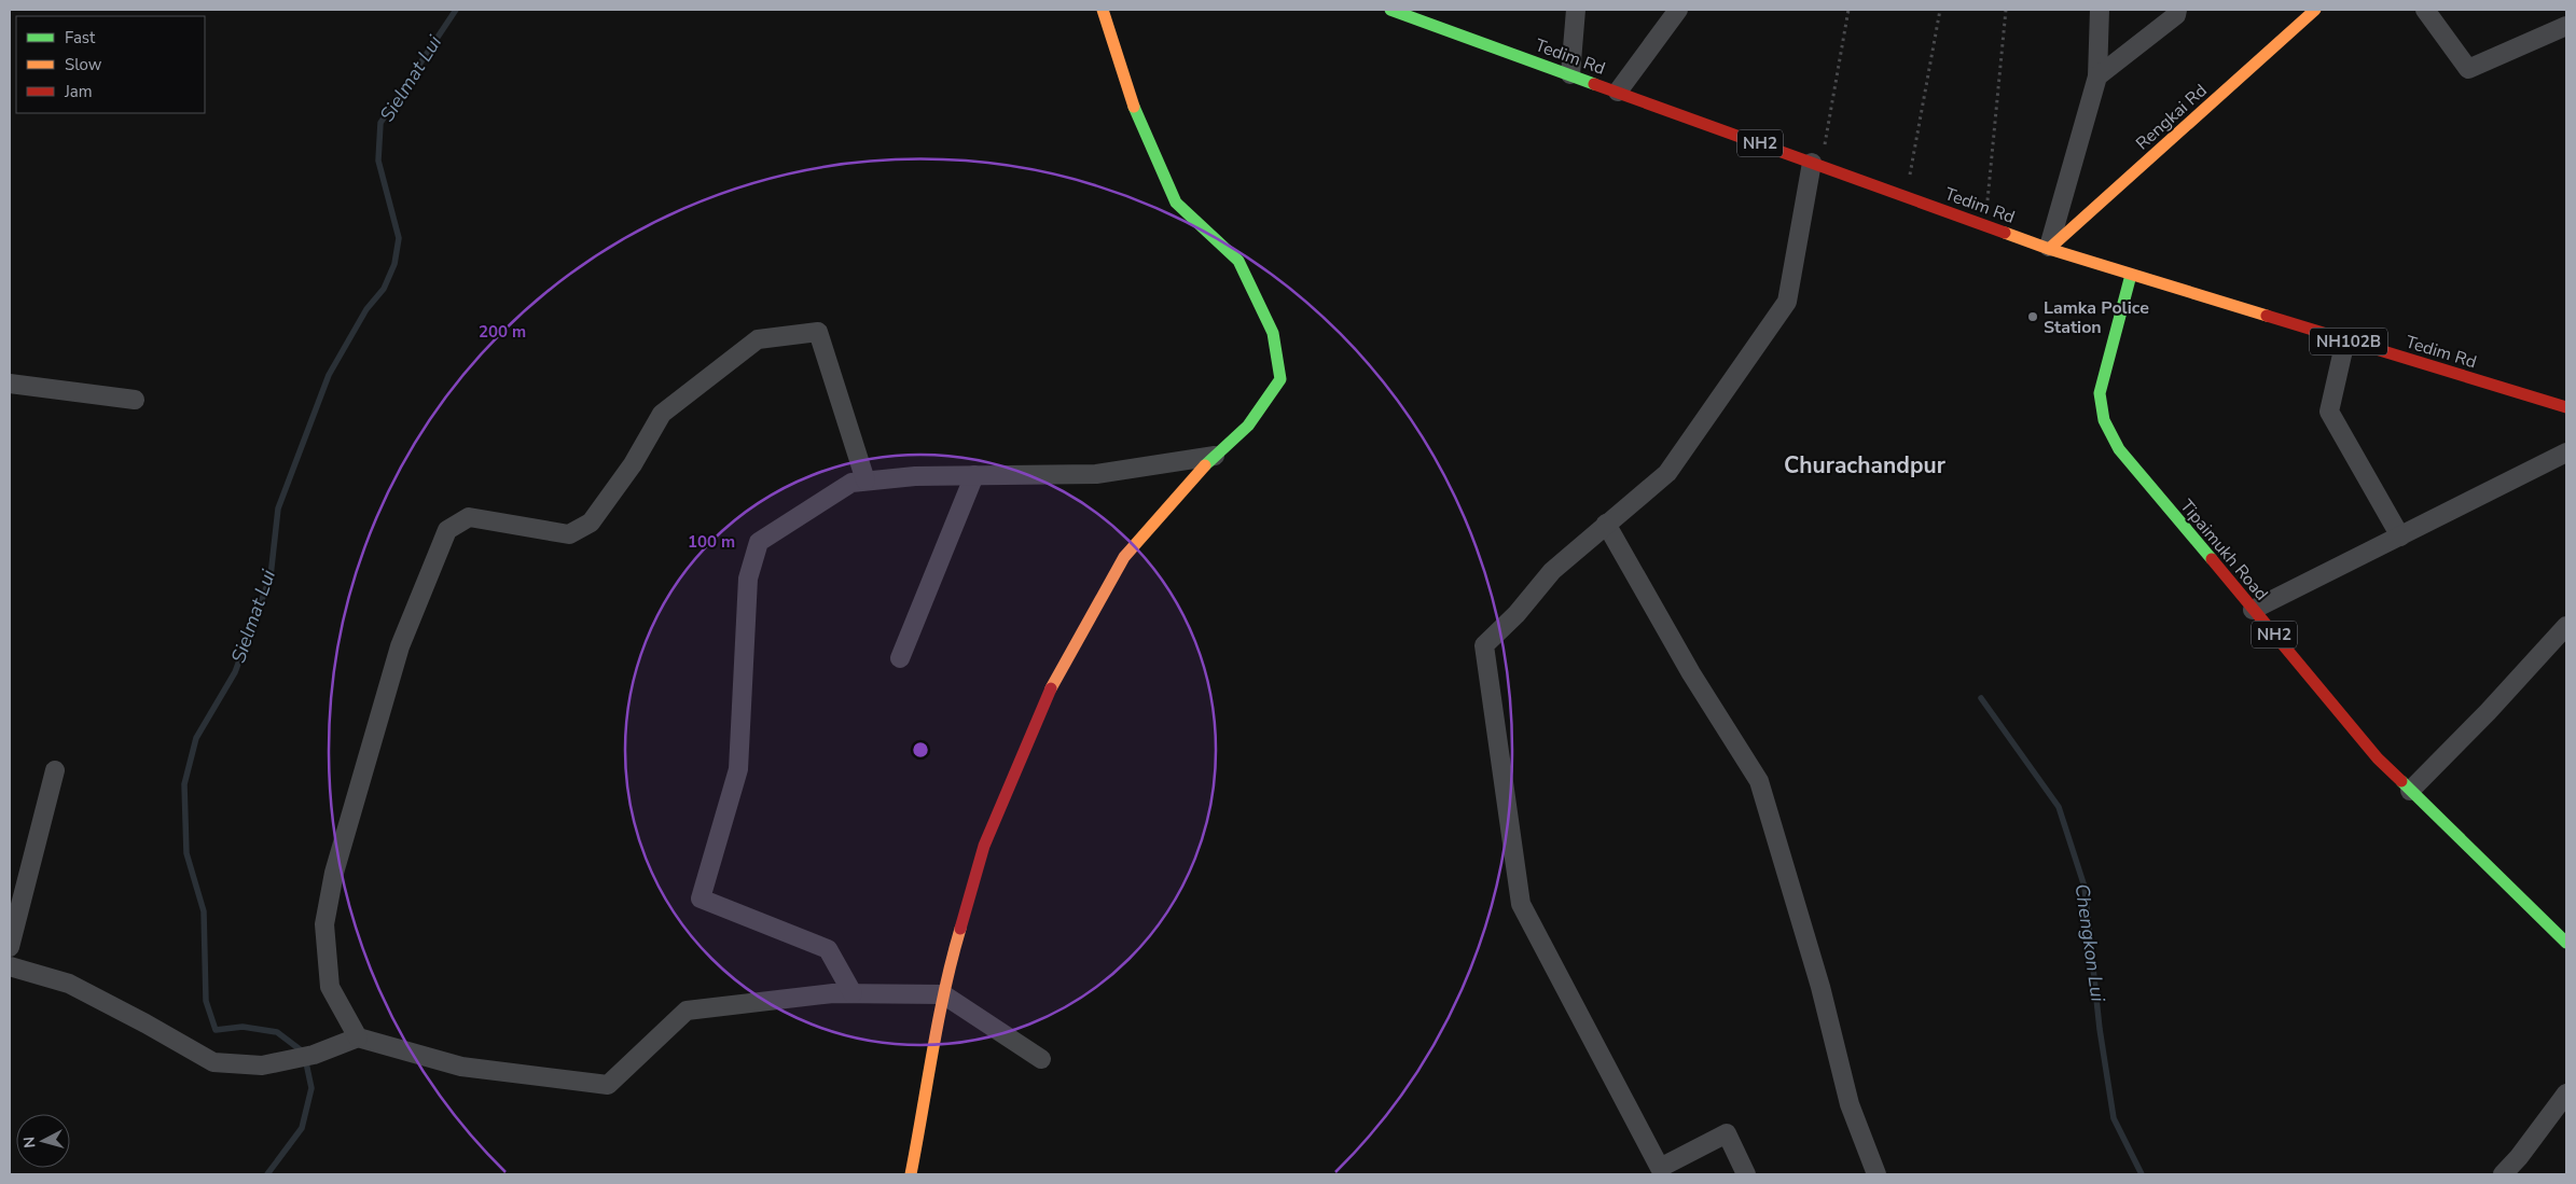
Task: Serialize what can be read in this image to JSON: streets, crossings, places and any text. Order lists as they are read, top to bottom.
{
  "streets": {
    "main road": [
      "Tedim Rd",
      "Rengkai Rd",
      "NH2",
      "NH102B",
      "Tipaimukh Road"
    ]
  },
  "crossings": [
    ["Tedim Rd", "Rengkai Rd"],
    ["Tedim Rd", "Tipaimukh Road"]
  ],
  "districts": ["Churachandpur"],
  "water": ["Sielmat Lui", "Chengkon Lui"],
  "places": ["Lamka Police Station"],
  "legend": ["Fast", "Slow", "Jam"],
  "north": "left",
  "rings": ["200 m", "100 m"]
}
